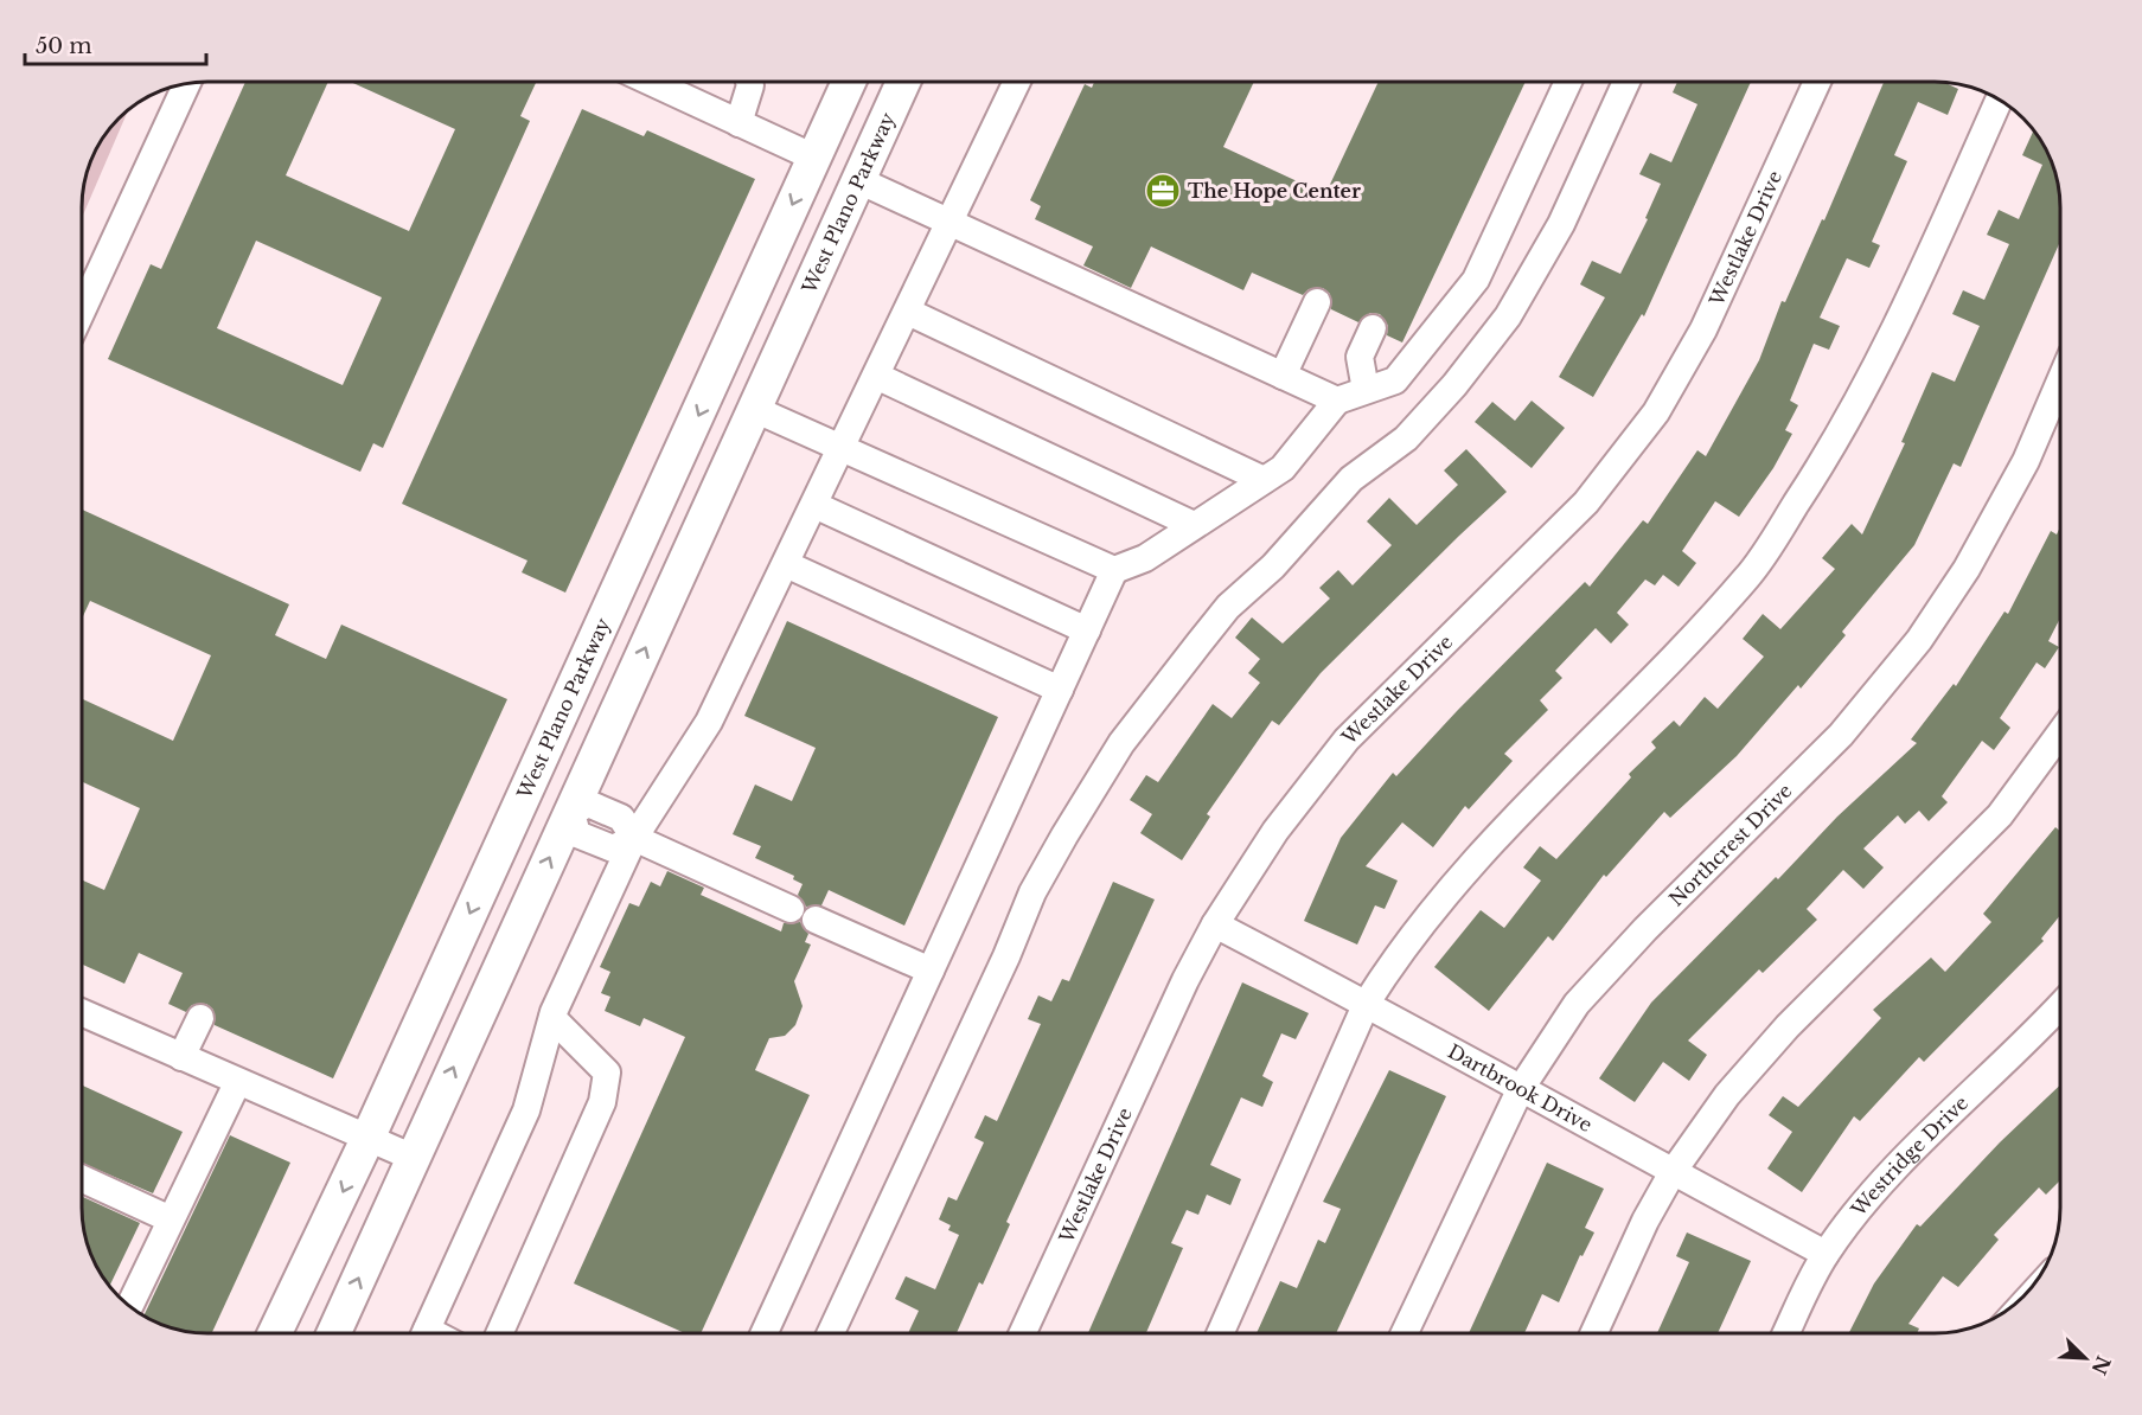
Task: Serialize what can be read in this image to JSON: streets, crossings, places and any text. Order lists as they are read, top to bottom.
{
  "streets": {
    "main road": ["West Plano Parkway"],
    "street": [
      "Westlake Drive",
      "Northcrest Drive",
      "Dartbrook Drive",
      "Westridge Drive"
    ]
  },
  "crossings": [
    ["Westlake Drive", "Dartbrook Drive"],
    ["Northcrest Drive", "Dartbrook Drive"],
    ["Dartbrook Drive", "Westridge Drive"]
  ],
  "places": {
    "office": ["The Hope Center"]
  },
  "scale_bar": "50 m",
  "north": "bottom right"
}
